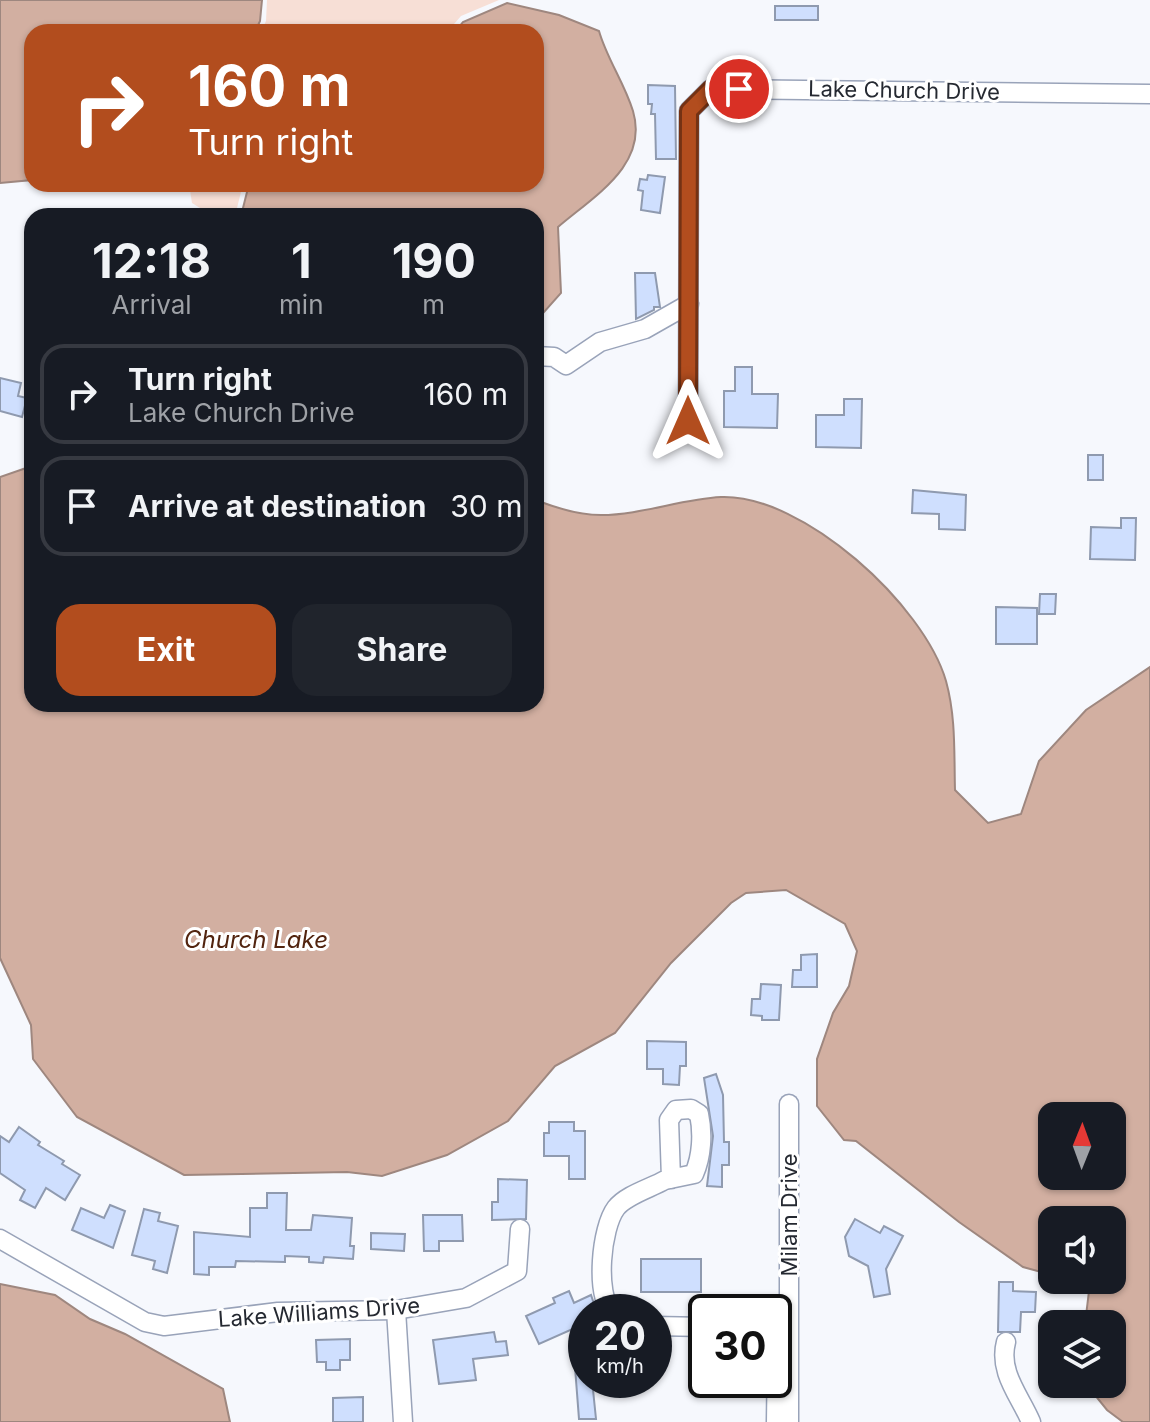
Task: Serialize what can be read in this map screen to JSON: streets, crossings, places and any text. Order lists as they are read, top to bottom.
{
  "streets": {
    "street": ["Lake Church Drive", "Milam Drive", "Lake Williams Drive"]
  },
  "water": ["Church Lake"],
  "north": "top",
  "page": {
    "turn": ["160 m", "Turn right"],
    "eta": [
      "12:18",
      "Arrival",
      "1",
      "min",
      "190",
      "m"
    ],
    "list": [
      {
        "name": "Turn right",
        "note": "Lake Church Drive",
        "value": "160 m"
      },
      {
        "name": "Arrive at destination",
        "value": "30 m"
      }
    ],
    "buttons": ["Exit", "Share"],
    "speed": "20 km/h",
    "limit": "30"
  }
}
